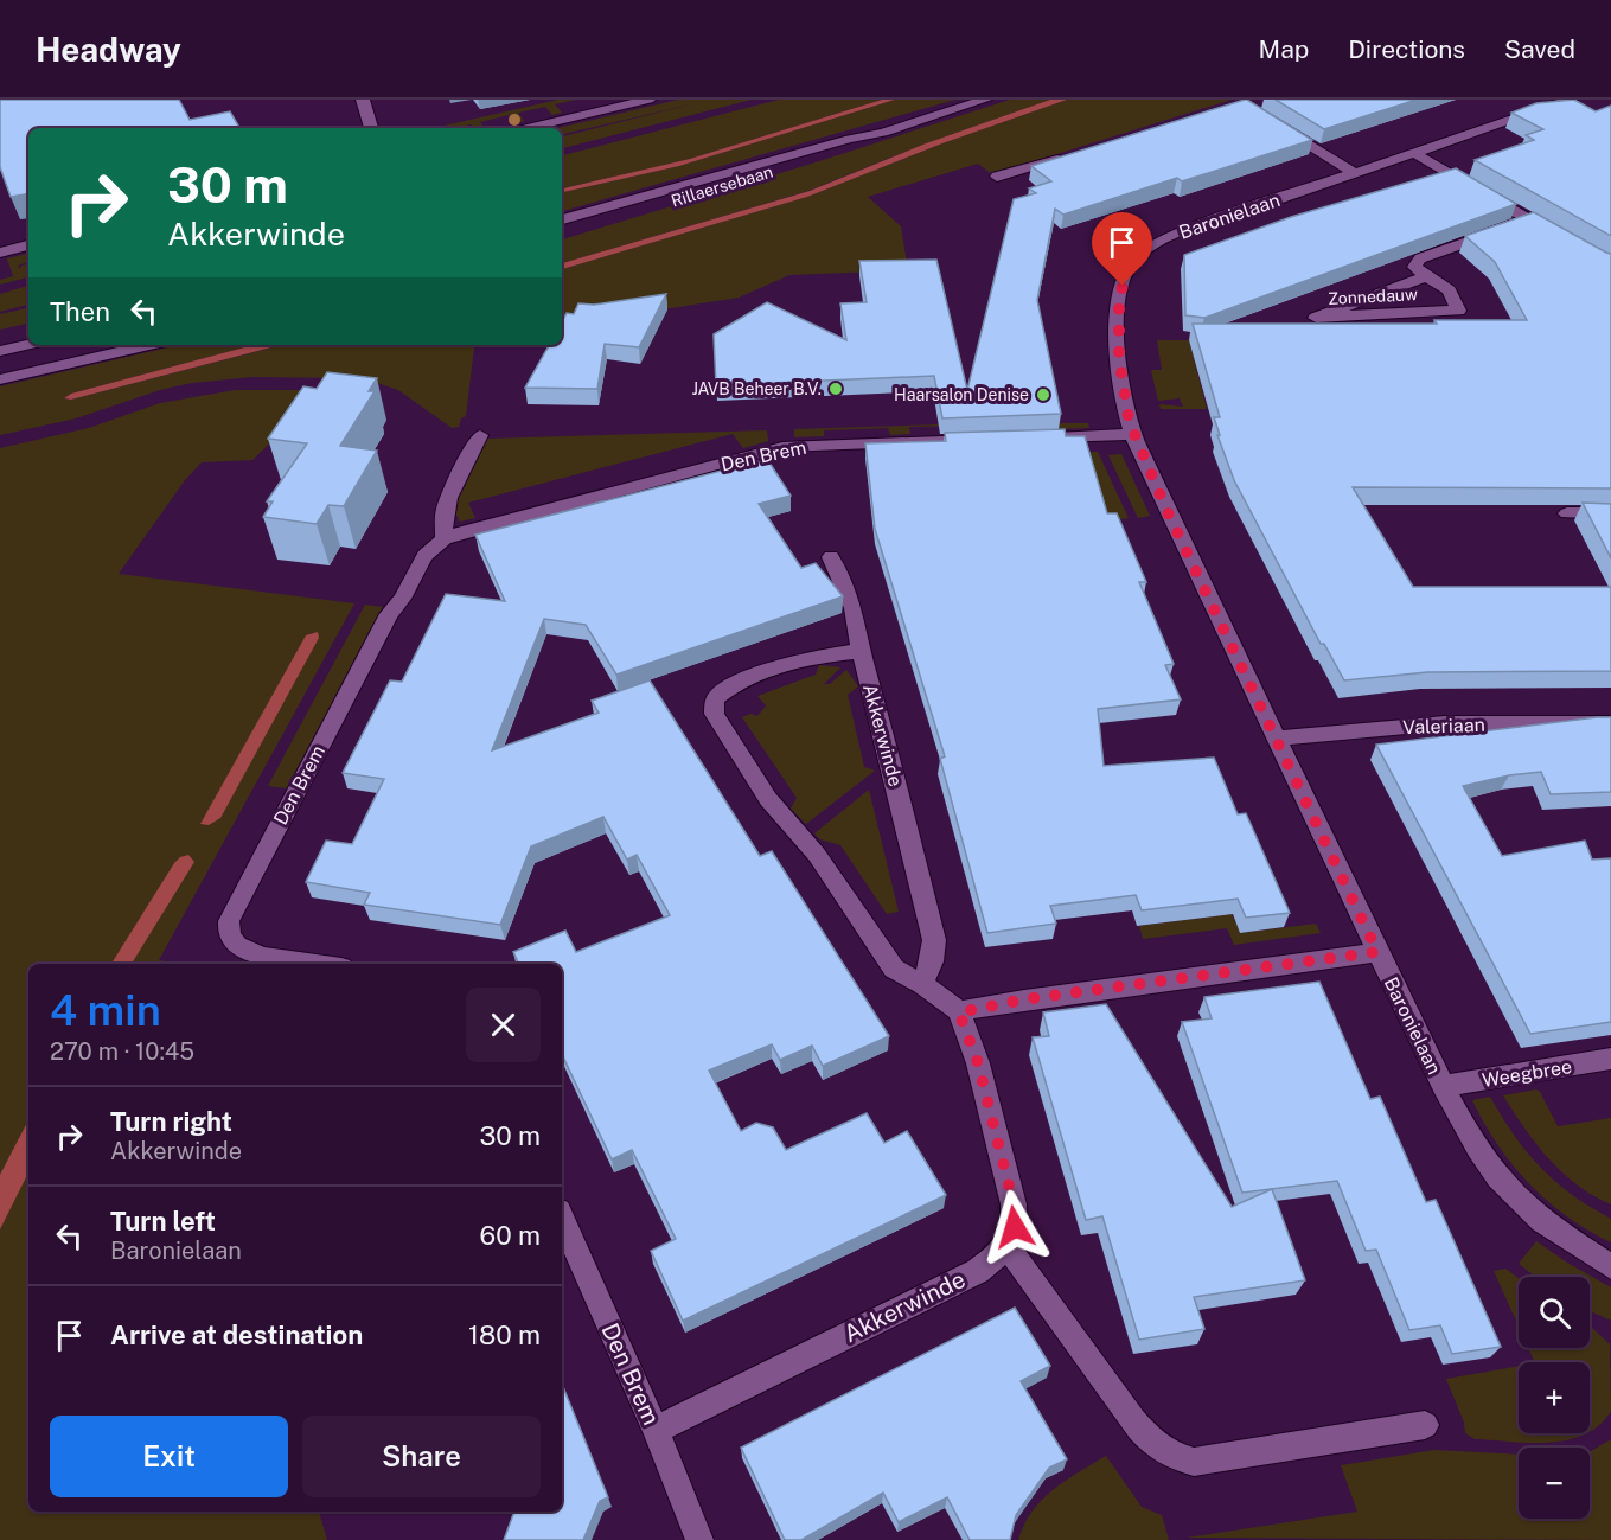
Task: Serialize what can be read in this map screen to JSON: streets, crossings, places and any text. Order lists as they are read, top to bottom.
{
  "streets": {
    "street": [
      "Rillaersebaan",
      "Baronielaan",
      "Zonnedauw",
      "Den Brem",
      "Valeriaan",
      "Akkerwinde",
      "Weegbree"
    ]
  },
  "crossings": [
    ["Baronielaan", "Valeriaan"],
    ["Baronielaan", "Weegbree"],
    ["Den Brem", "Akkerwinde"]
  ],
  "places": ["JAVB Beheer B.V.", "Haarsalon Denise"],
  "page": {
    "header": "Headway",
    "nav": ["Map", "Directions", "Saved"],
    "turn": ["30 m", "Akkerwinde"],
    "then": "Then",
    "heading": ["4 min", "270 m · 10:45"],
    "list": [
      {
        "name": "Turn right",
        "note": "Akkerwinde",
        "value": "30 m"
      },
      {
        "name": "Turn left",
        "note": "Baronielaan",
        "value": "60 m"
      },
      {
        "name": "Arrive at destination",
        "value": "180 m"
      }
    ],
    "map_buttons": ["+", "−"],
    "buttons": ["Exit", "Share"]
  }
}
